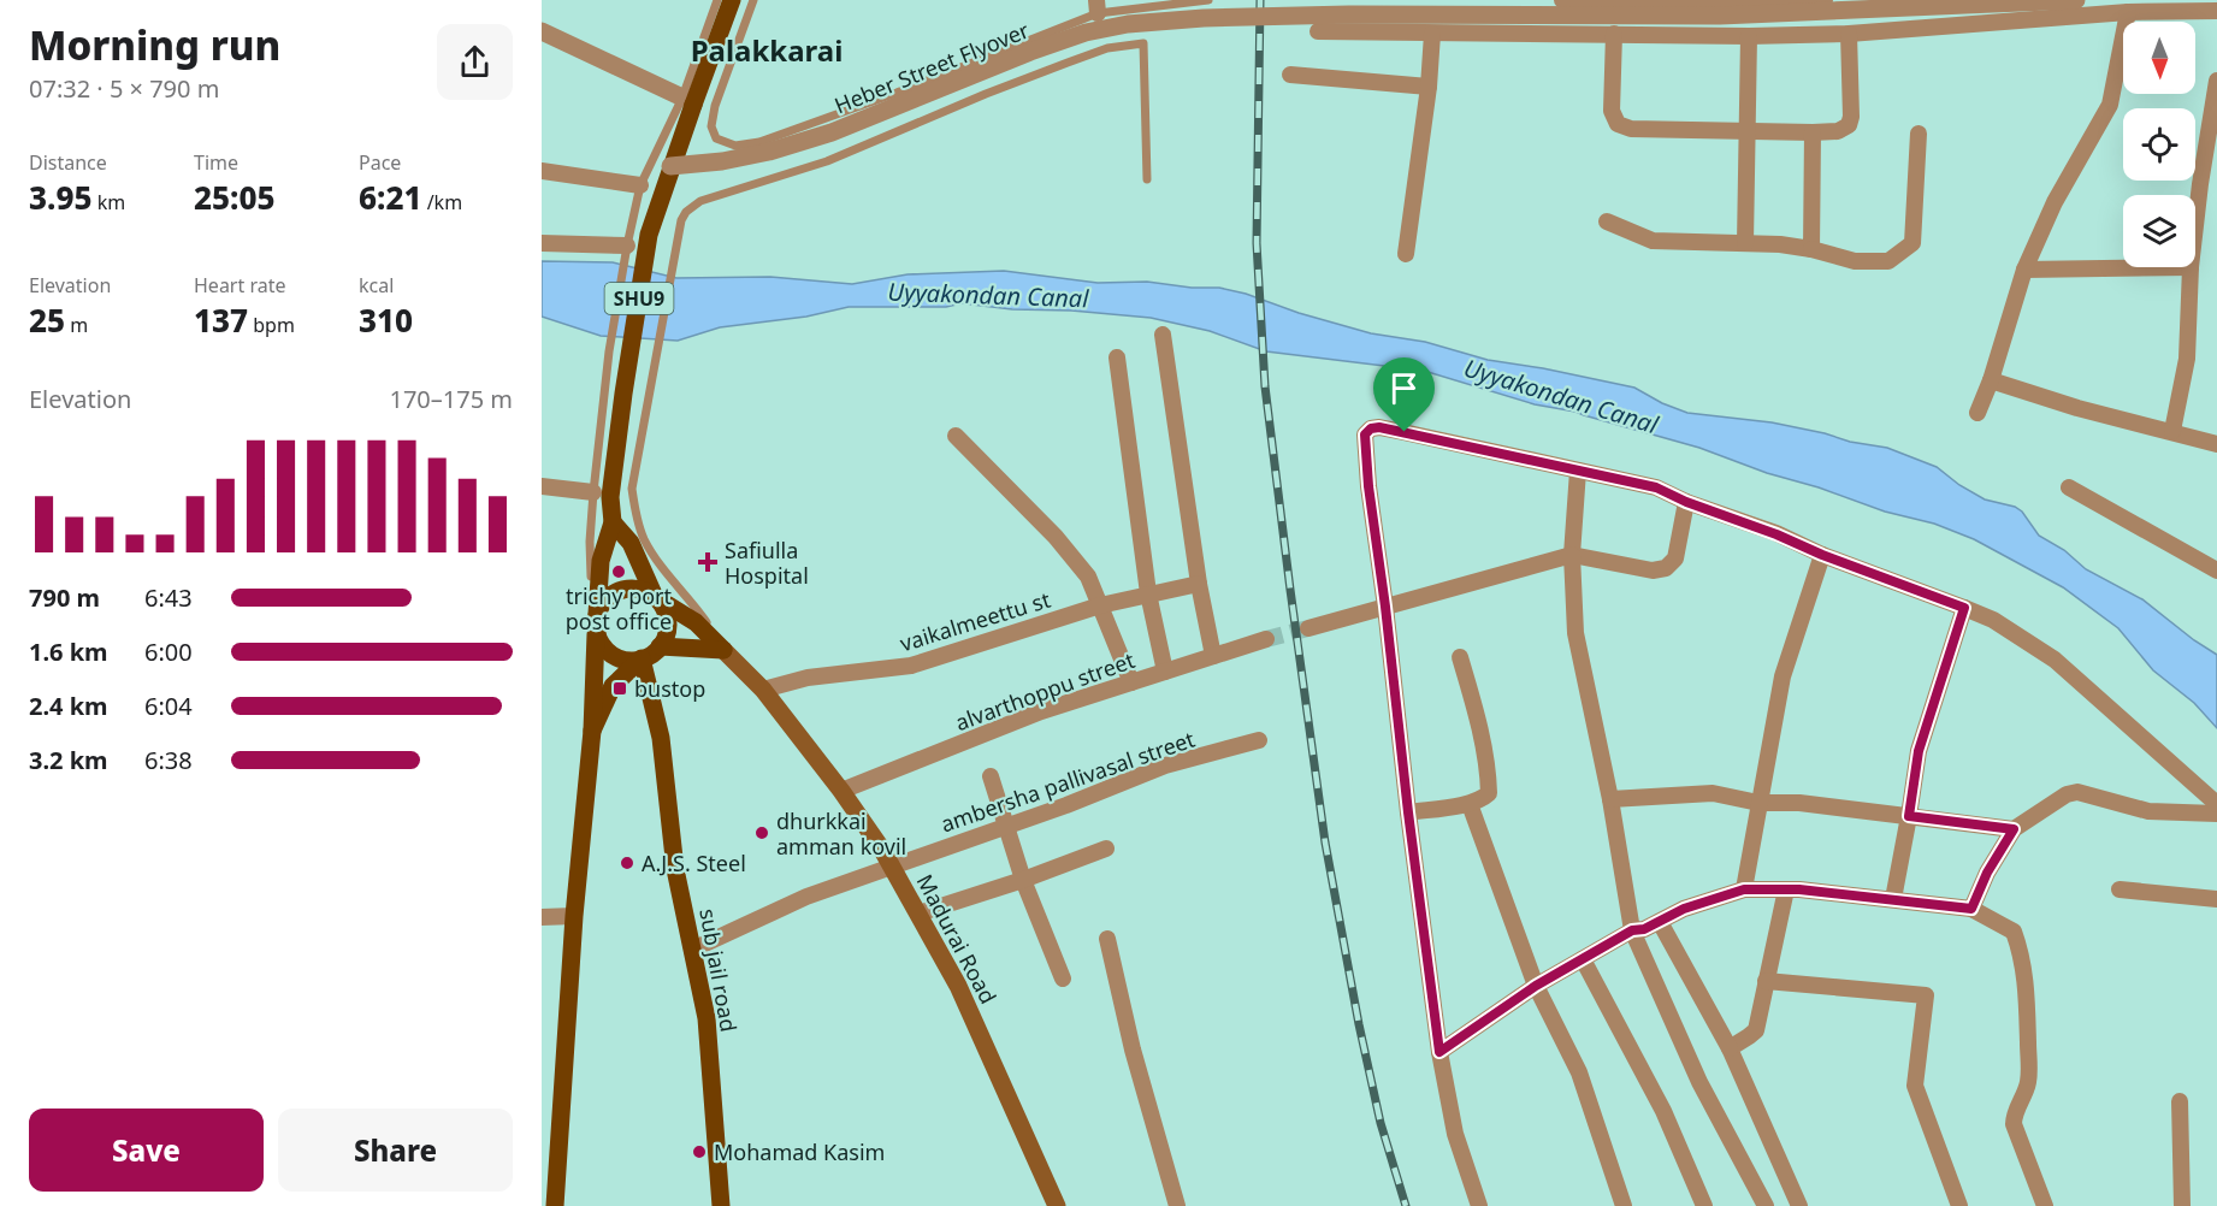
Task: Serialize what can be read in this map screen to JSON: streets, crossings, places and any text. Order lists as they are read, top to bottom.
{
  "streets": {
    "main road": ["SHU9", "Madurai Road", "sub jail road"],
    "street": [
      "Heber Street Flyover",
      "vaikalmeettu st",
      "alvarthoppu street",
      "ambersha pallivasal street"
    ]
  },
  "crossings": [
    ["Heber Street Flyover", "SHU9"],
    ["SHU9", "Madurai Road"],
    ["SHU9", "sub jail road"],
    ["vaikalmeettu st", "Madurai Road"],
    ["alvarthoppu street", "Madurai Road"],
    ["ambersha pallivasal street", "Madurai Road"],
    ["ambersha pallivasal street", "sub jail road"],
    ["Madurai Road", "sub jail road"]
  ],
  "districts": ["Palakkarai"],
  "water": ["Uyyakondan Canal"],
  "places": {
    "health": ["Safiulla Hospital"],
    "other": [
      "trichy port post office",
      "dhurkkai amman kovil",
      "A.J.S. Steel",
      "Mohamad Kasim"
    ],
    "transit": ["bustop"]
  },
  "north": "bottom",
  "page": {
    "heading": ["Morning run", "07:32 · 5 × 790 m"],
    "stats": [
      ["Distance", "3.95 km"],
      ["Time", "25:05"],
      ["Pace", "6:21 /km"],
      ["Elevation", "25 m"],
      ["Heart rate", "137 bpm"],
      ["kcal", "310"]
    ],
    "chart": ["Elevation", "170–175 m"],
    "list": [
      {
        "name": "790 m",
        "note": "6:43"
      },
      {
        "name": "1.6 km",
        "note": "6:00"
      },
      {
        "name": "2.4 km",
        "note": "6:04"
      },
      {
        "name": "3.2 km",
        "note": "6:38"
      }
    ],
    "buttons": ["Save", "Share"]
  }
}
